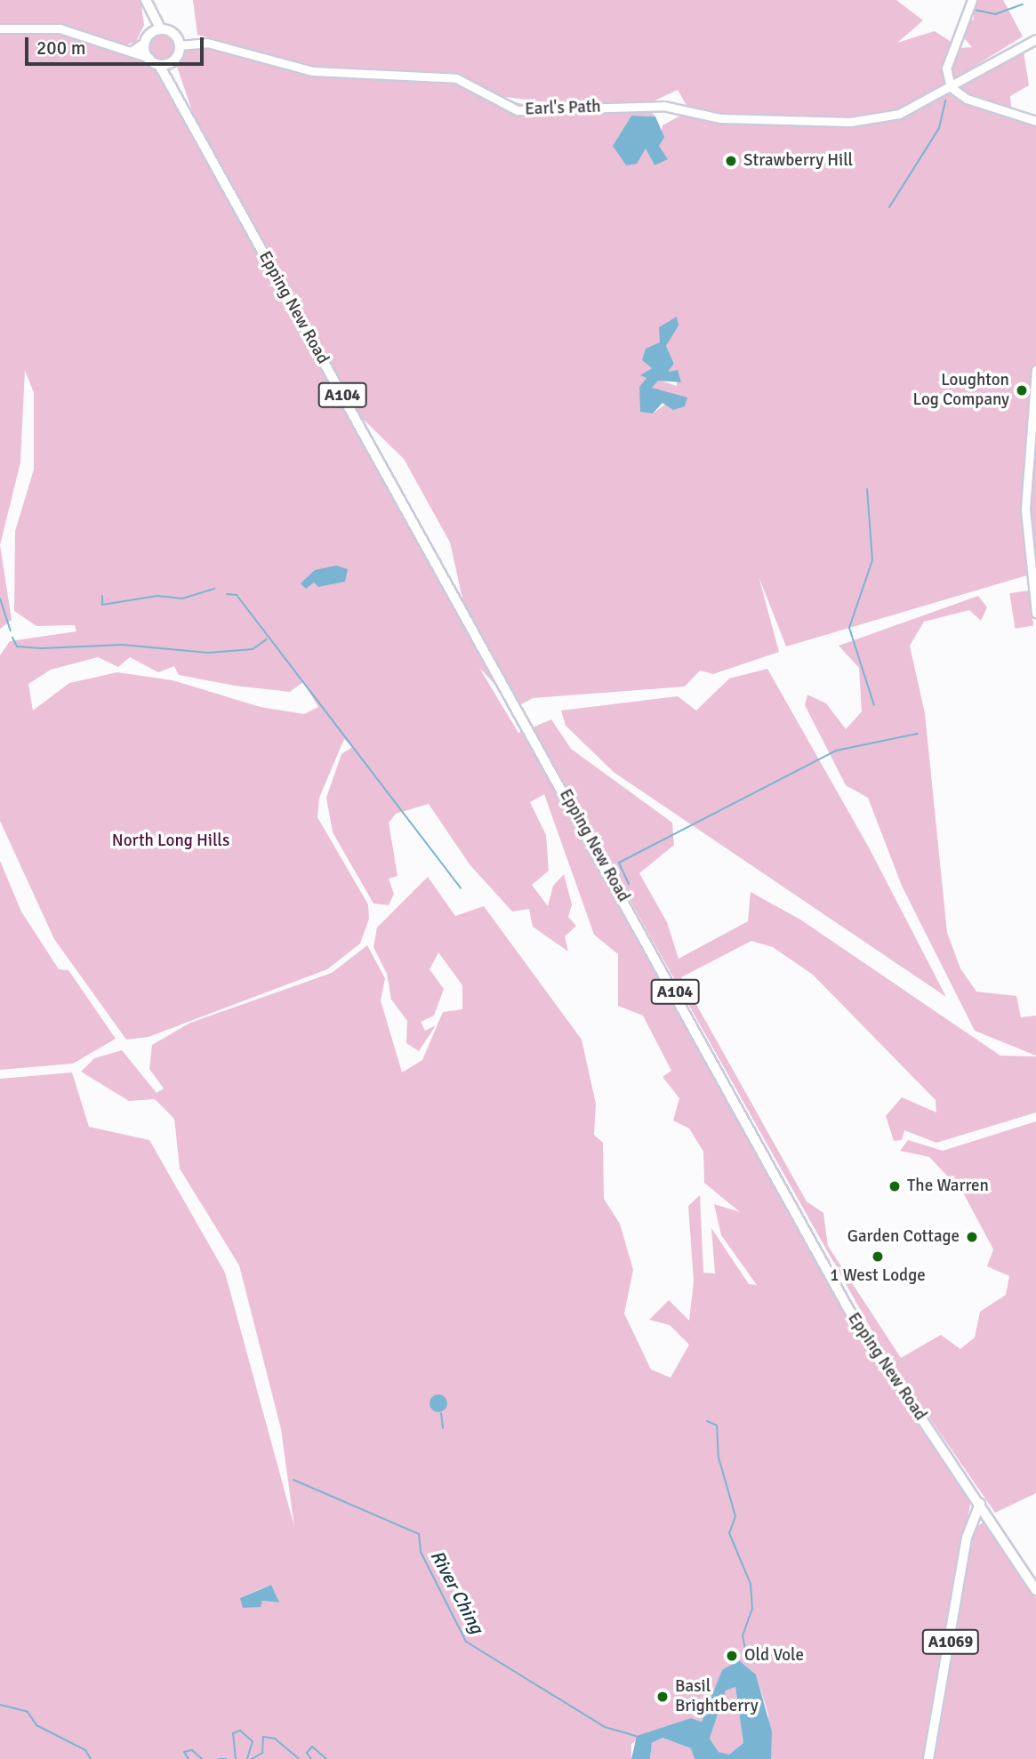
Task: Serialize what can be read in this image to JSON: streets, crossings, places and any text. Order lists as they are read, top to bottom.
{
  "streets": {
    "main road": ["Epping New Road", "A104", "A1069"],
    "street": ["Earl's Path"]
  },
  "crossings": [
    ["Earl's Path", "Epping New Road"],
    ["Earl's Path", "A104"],
    ["Epping New Road", "A104"],
    ["Epping New Road", "A1069"]
  ],
  "water": ["River Ching"],
  "parks": ["North Long Hills"],
  "places": [
    "Strawberry Hill",
    "Loughton Log Company",
    "The Warren",
    "Garden Cottage",
    "1 West Lodge",
    "Old Vole",
    "Basil Brightberry"
  ],
  "scale_bar": "200 m"
}
